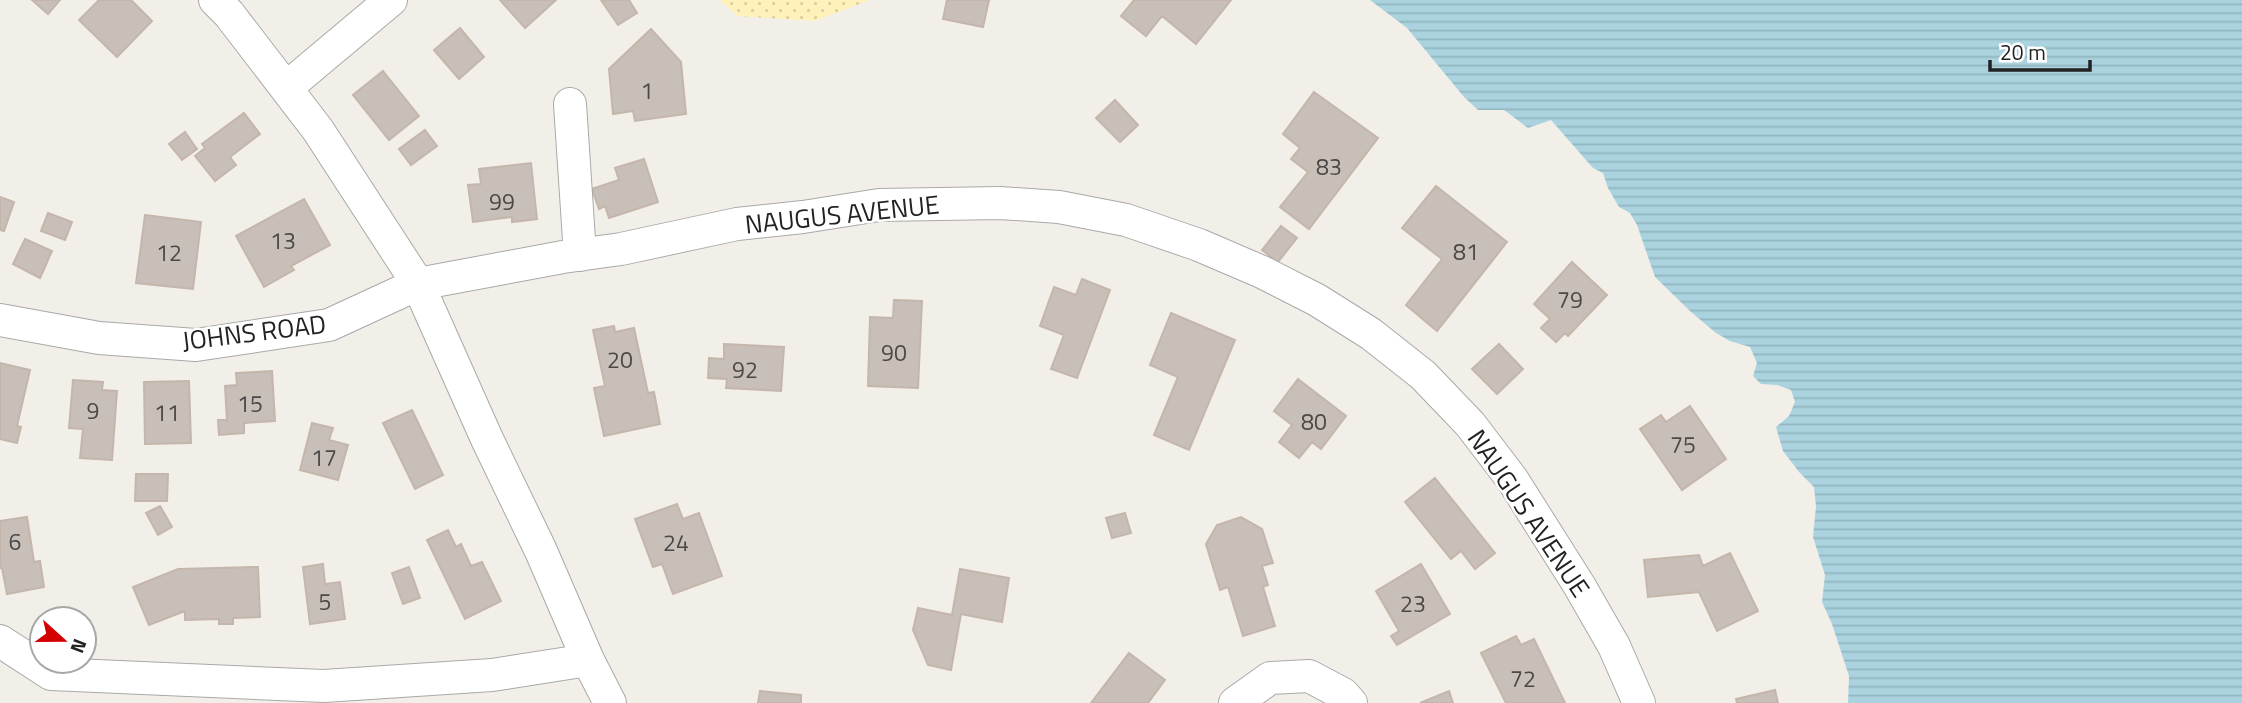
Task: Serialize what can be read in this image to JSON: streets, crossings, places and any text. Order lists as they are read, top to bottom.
{
  "streets": {
    "street": ["NAUGUS AVENUE", "JOHNS ROAD"]
  },
  "crossings": [
    ["NAUGUS AVENUE", "JOHNS ROAD"]
  ],
  "house_numbers": [
    "1",
    "83",
    "99",
    "13",
    "81",
    "12",
    "79",
    "90",
    "20",
    "92",
    "15",
    "9",
    "11",
    "80",
    "75",
    "17",
    "6",
    "24",
    "5",
    "23",
    "72"
  ],
  "scale_bar": "20 m",
  "north": "right"
}
